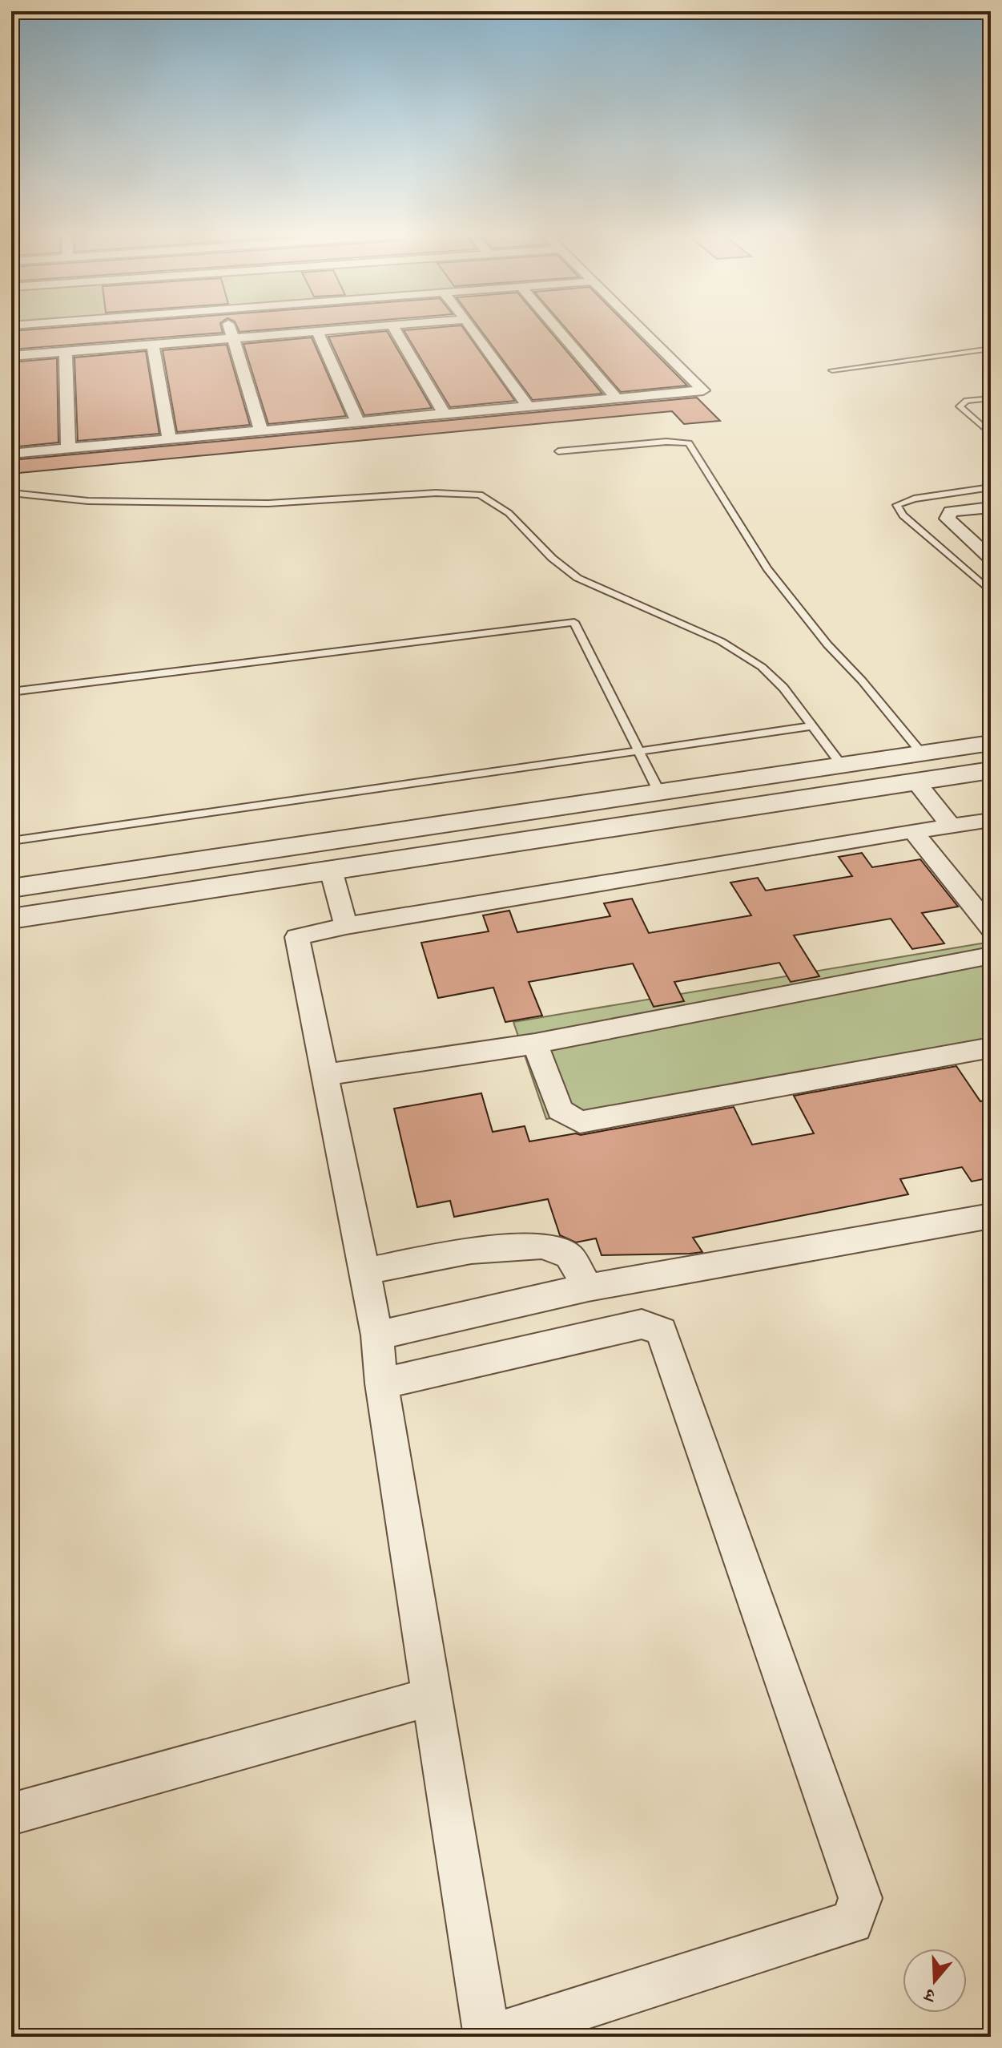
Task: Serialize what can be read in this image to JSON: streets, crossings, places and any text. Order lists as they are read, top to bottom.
{
  "north": "bottom"
}
